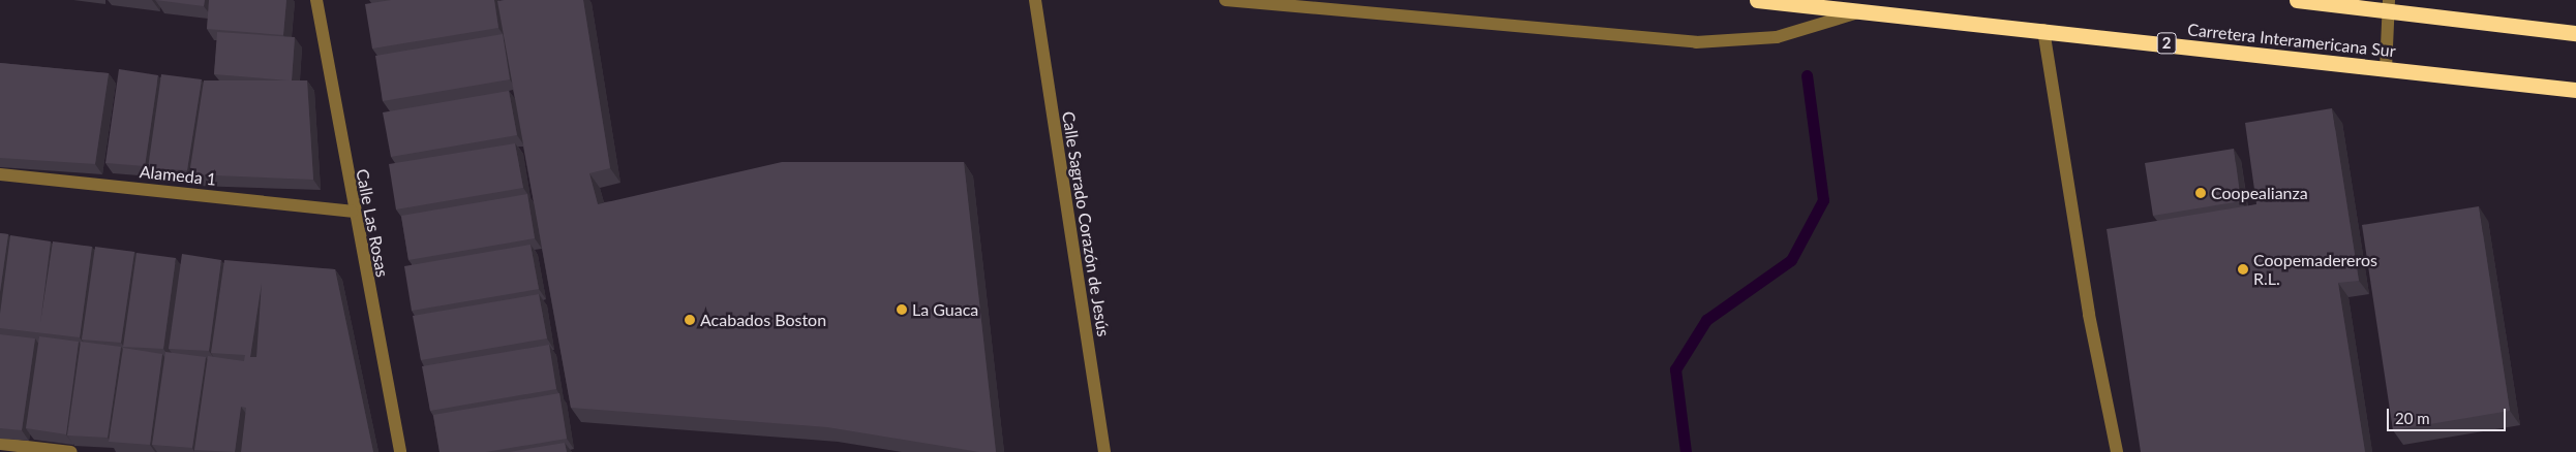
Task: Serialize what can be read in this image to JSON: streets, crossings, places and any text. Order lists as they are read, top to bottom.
{
  "streets": {
    "highway": ["Carretera Interamericana Sur", "2"],
    "street": ["Alameda 1", "Calle Las Rosas", "Calle Sagrado Corazón de Jesús"]
  },
  "crossings": [
    ["Alameda 1", "Calle Las Rosas"]
  ],
  "places": [
    "Coopealianza",
    "Coopemadereros R.L.",
    "La Guaca",
    "Acabados Boston"
  ],
  "scale_bar": "20 m"
}
